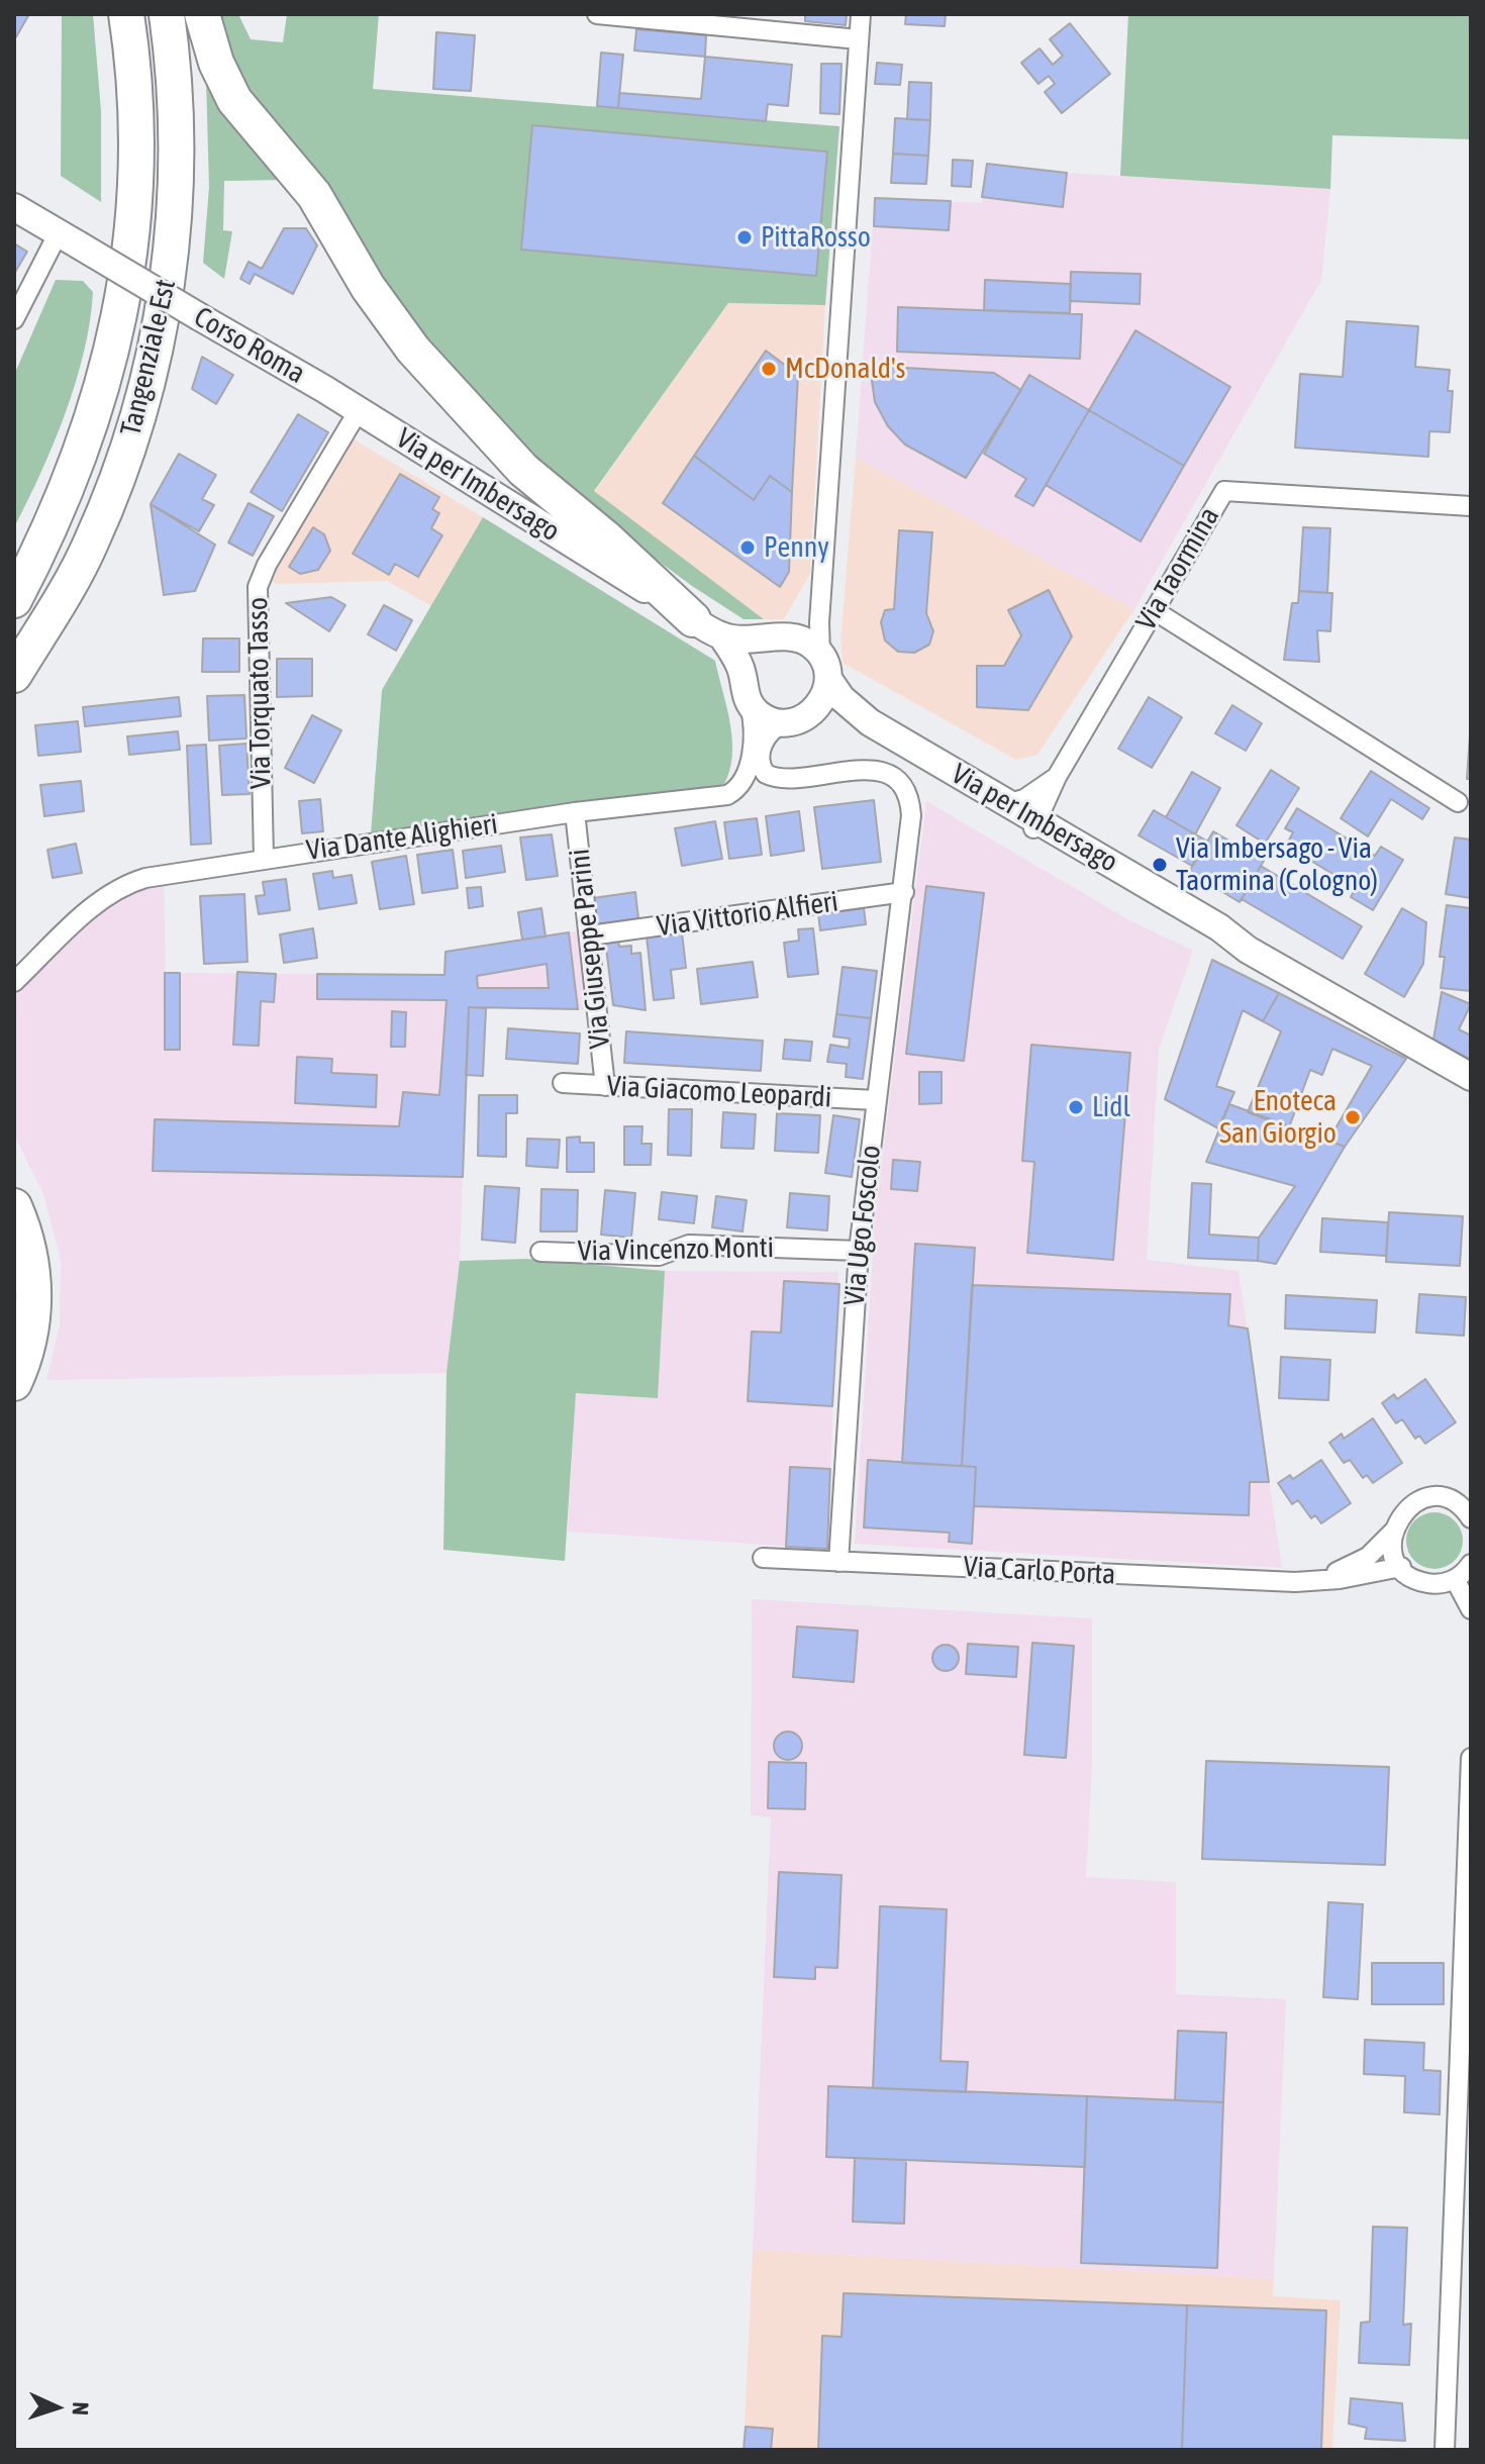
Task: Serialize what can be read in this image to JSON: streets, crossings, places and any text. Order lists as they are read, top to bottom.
{
  "streets": {
    "highway": ["Tangenziale Est"],
    "main road": ["Corso Roma", "Via per Imbersago"],
    "street": [
      "Via Taormina",
      "Via Torquato Tasso",
      "Via Dante Alighieri",
      "Via Vittorio Alfieri",
      "Via Giuseppe Parini",
      "Via Giacomo Leopardi",
      "Via Ugo Foscolo",
      "Via Vincenzo Monti",
      "Via Carlo Porta"
    ]
  },
  "crossings": [
    ["Corso Roma", "Via per Imbersago"],
    ["Corso Roma", "Via Torquato Tasso"],
    ["Via per Imbersago", "Via Taormina"],
    ["Via per Imbersago", "Via Torquato Tasso"],
    ["Via per Imbersago", "Via Dante Alighieri"],
    ["Via Torquato Tasso", "Via Dante Alighieri"],
    ["Via Dante Alighieri", "Via Giuseppe Parini"],
    ["Via Vittorio Alfieri", "Via Giuseppe Parini"],
    ["Via Vittorio Alfieri", "Via Ugo Foscolo"],
    ["Via Giuseppe Parini", "Via Giacomo Leopardi"],
    ["Via Giacomo Leopardi", "Via Ugo Foscolo"],
    ["Via Ugo Foscolo", "Via Vincenzo Monti"],
    ["Via Ugo Foscolo", "Via Carlo Porta"]
  ],
  "places": [
    "PittaRosso",
    "McDonald's",
    "Penny",
    "Via Imbersago - Via Taormina (Cologno)",
    "Lidl",
    "Enoteca San Giorgio"
  ],
  "north": "right"
}
